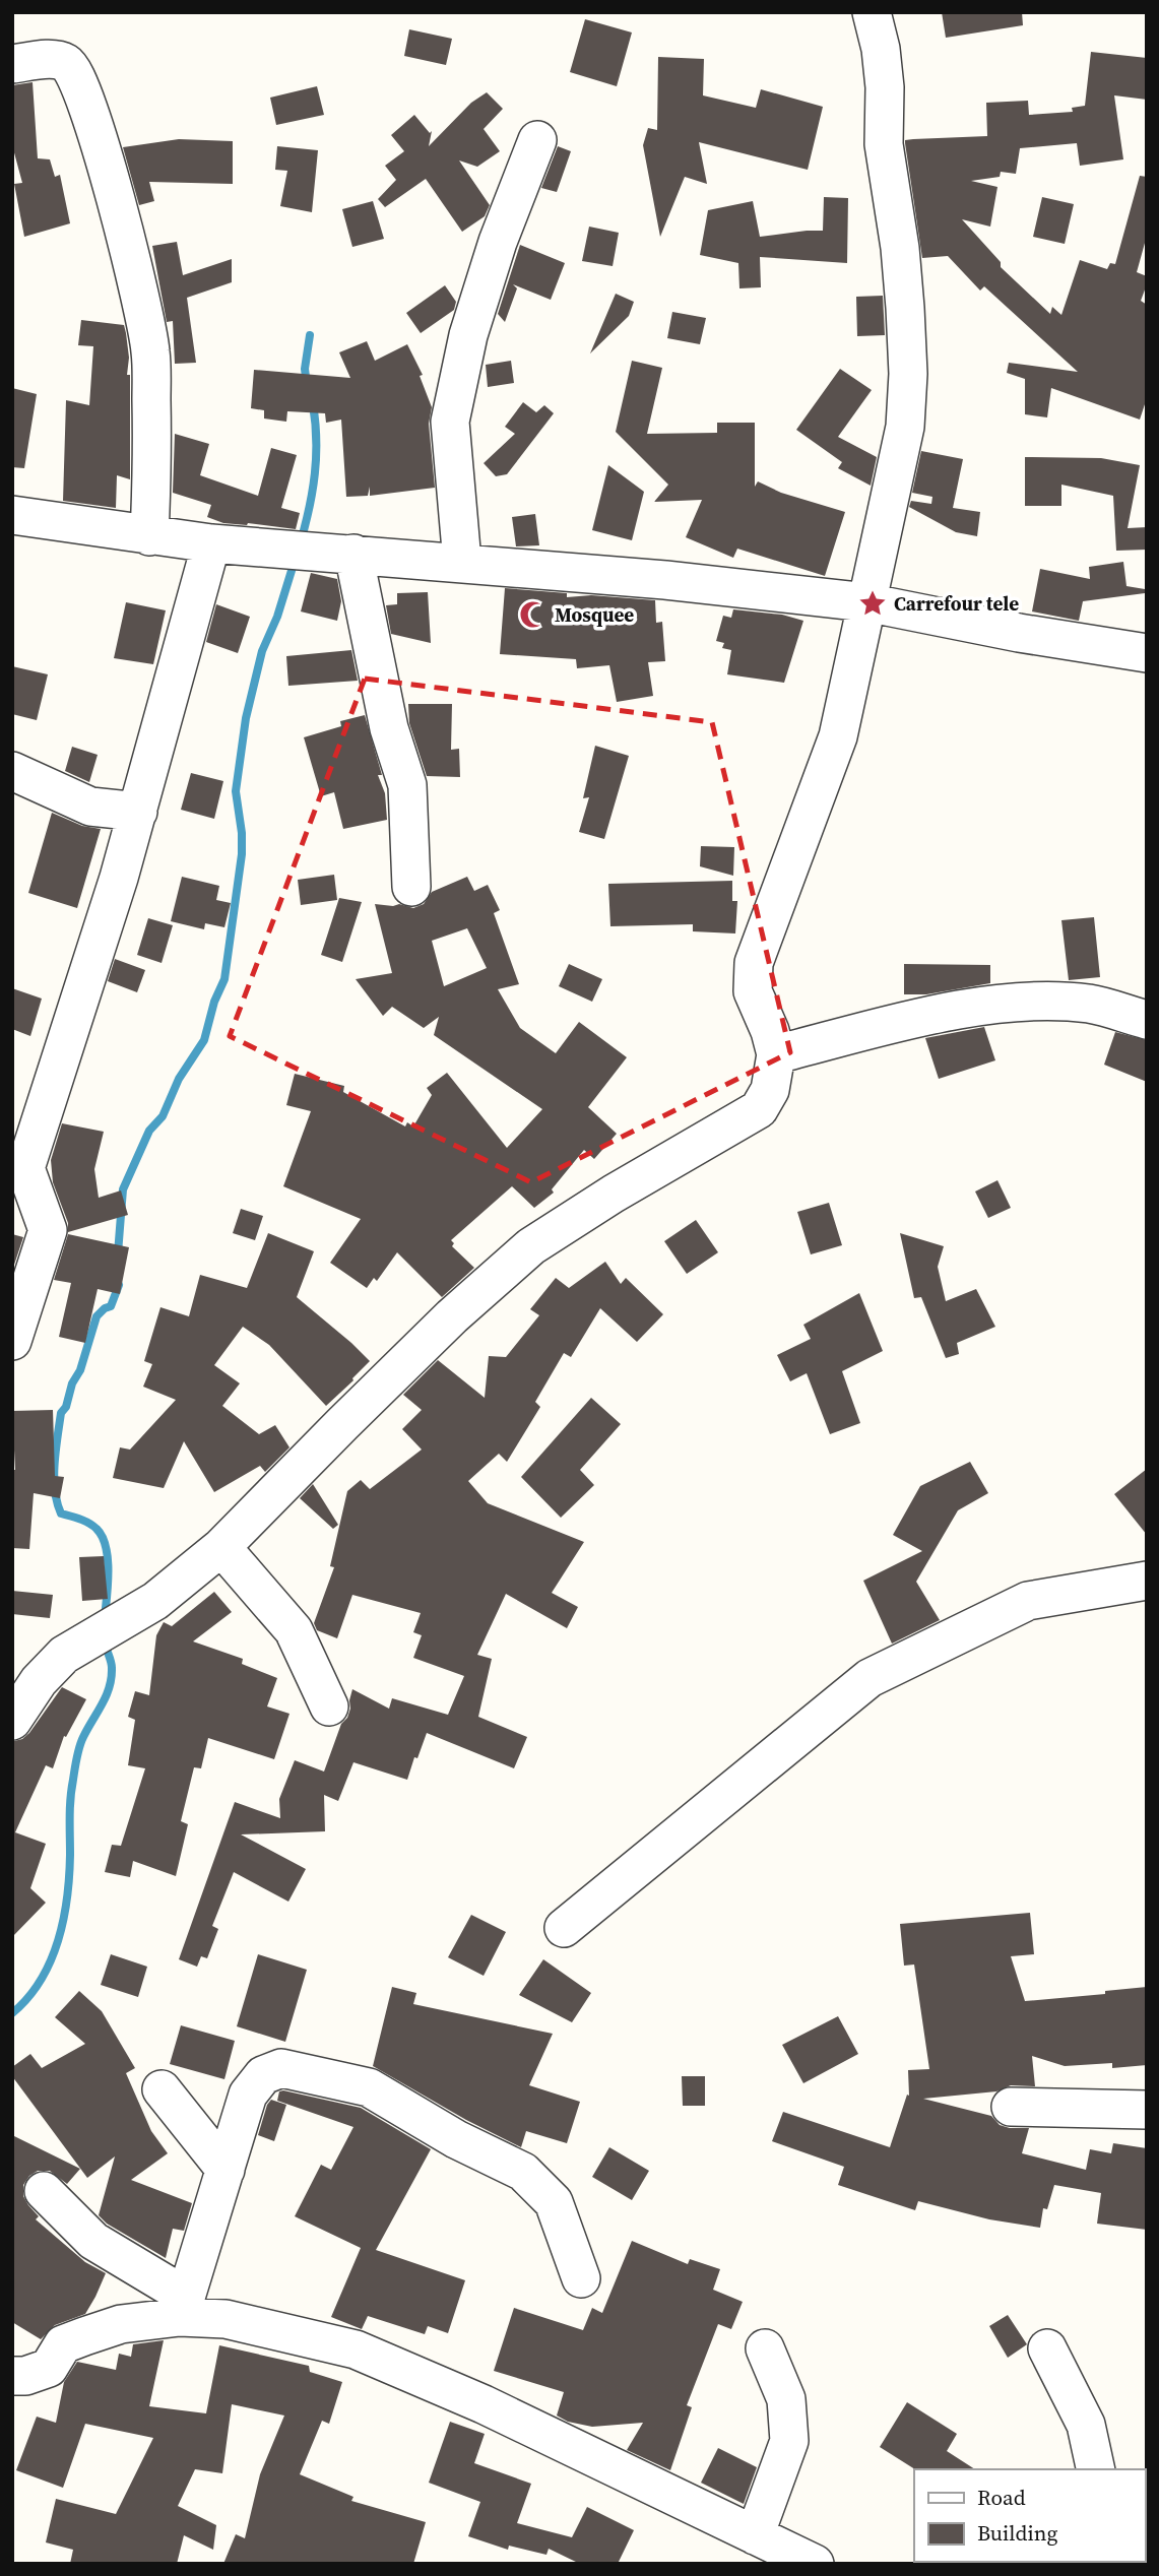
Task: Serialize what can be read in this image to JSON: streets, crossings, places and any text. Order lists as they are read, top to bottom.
{
  "places": {
    "place": ["Carrefour tele"],
    "mosque": ["Mosquee"]
  },
  "legend": ["Road", "Building"]
}
